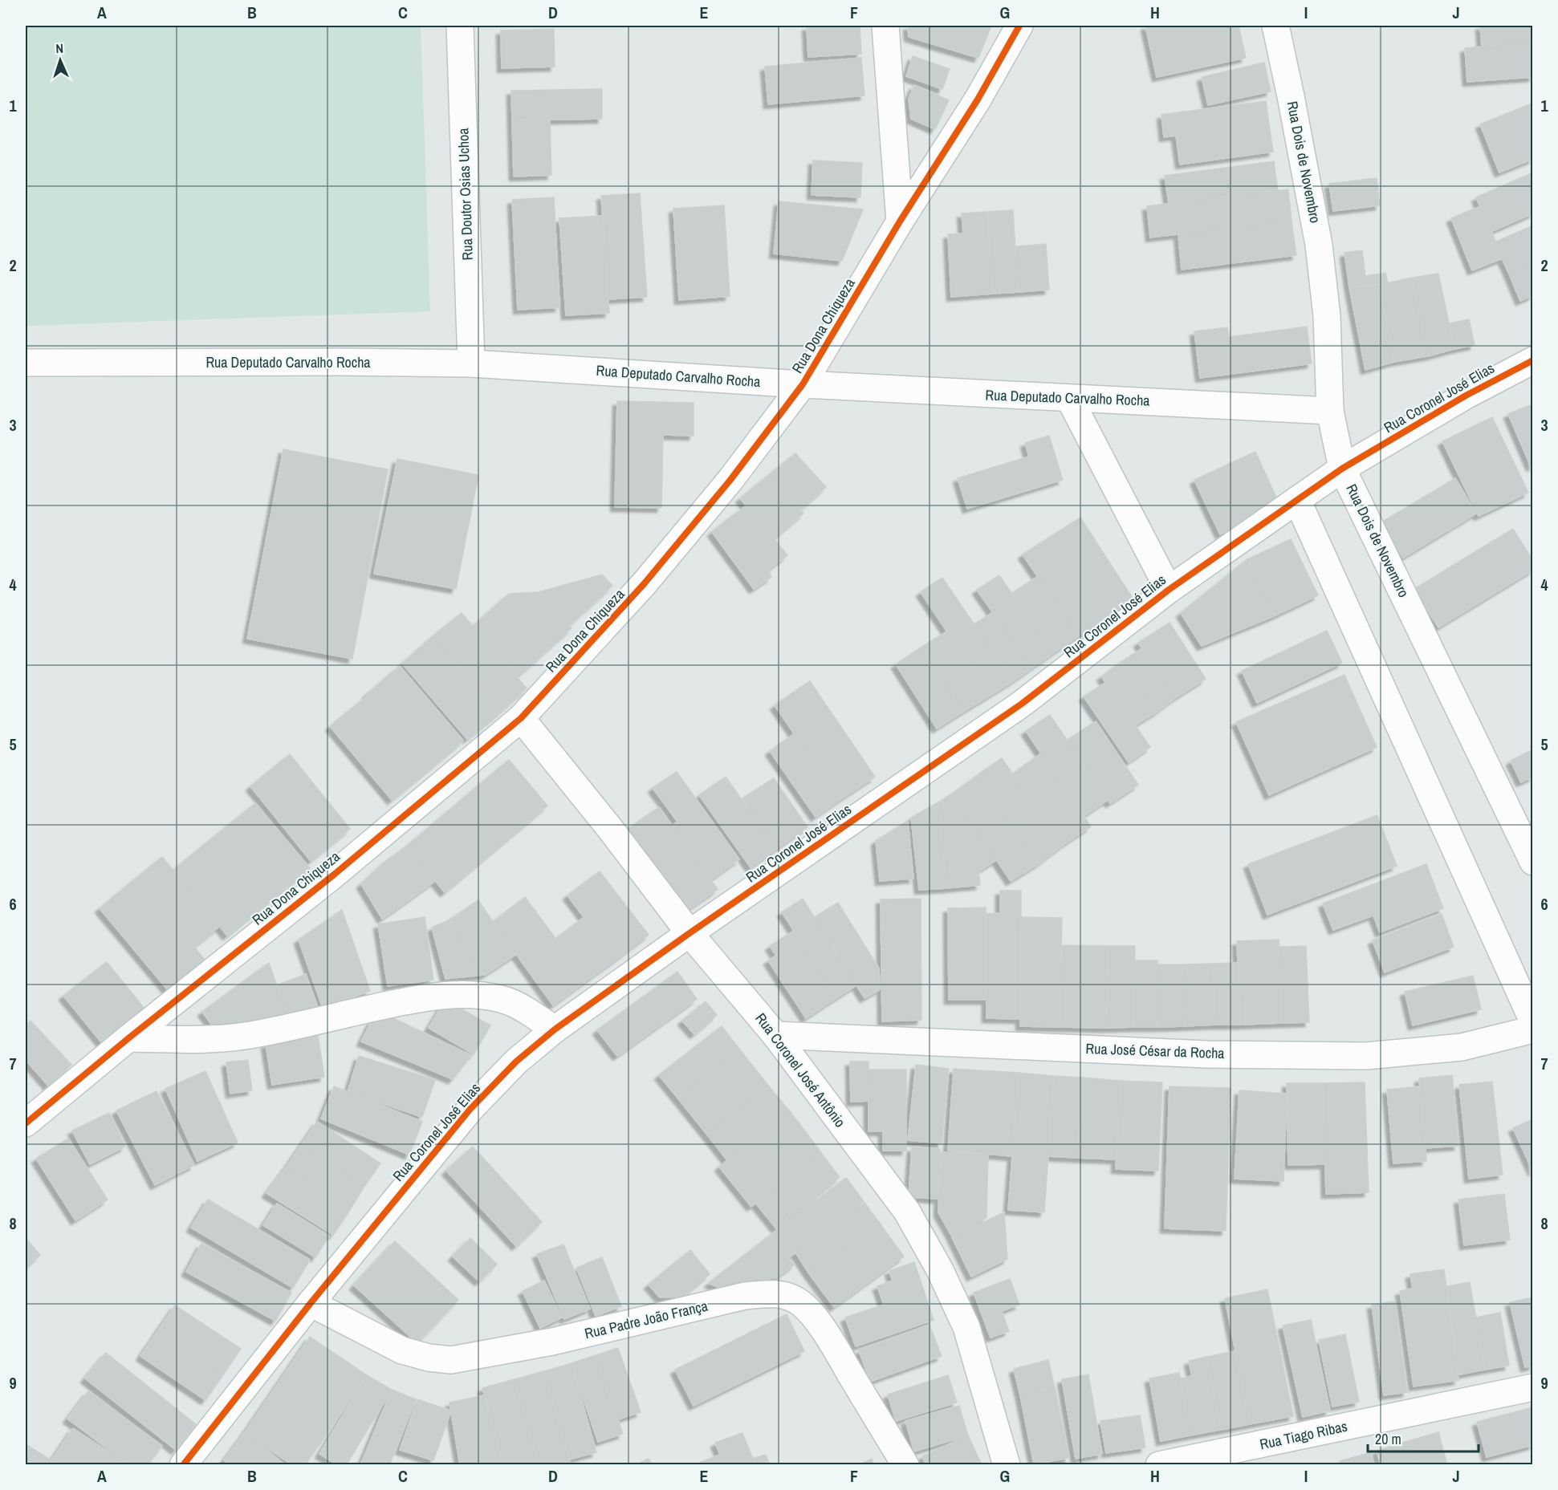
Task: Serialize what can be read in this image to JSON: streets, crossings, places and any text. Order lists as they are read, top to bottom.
{
  "streets": {
    "street": [
      "Rua Dois de Novembro",
      "Rua Doutor Osias Uchoa",
      "Rua Dona Chiqueza",
      "Rua Deputado Carvalho Rocha",
      "Rua Coronel José Elias",
      "Rua José César da Rocha",
      "Rua Coronel José Antônio",
      "Rua Padre João França",
      "Rua Tiago Ribas"
    ]
  },
  "crossings": [
    ["Rua Dois de Novembro", "Rua Deputado Carvalho Rocha"],
    ["Rua Dois de Novembro", "Rua Coronel José Elias"],
    ["Rua Doutor Osias Uchoa", "Rua Deputado Carvalho Rocha"],
    ["Rua Dona Chiqueza", "Rua Deputado Carvalho Rocha"],
    ["Rua Dona Chiqueza", "Rua Coronel José Antônio"],
    ["Rua Coronel José Elias", "Rua Coronel José Antônio"],
    ["Rua Coronel José Elias", "Rua Padre João França"],
    ["Rua José César da Rocha", "Rua Coronel José Antônio"]
  ],
  "scale_bar": "20 m",
  "north": "top",
  "grid": {
    "columns": [
      "A",
      "B",
      "C",
      "D",
      "E",
      "F",
      "G",
      "H",
      "I",
      "J"
    ],
    "rows": [
      "1",
      "2",
      "3",
      "4",
      "5",
      "6",
      "7",
      "8",
      "9"
    ]
  }
}
